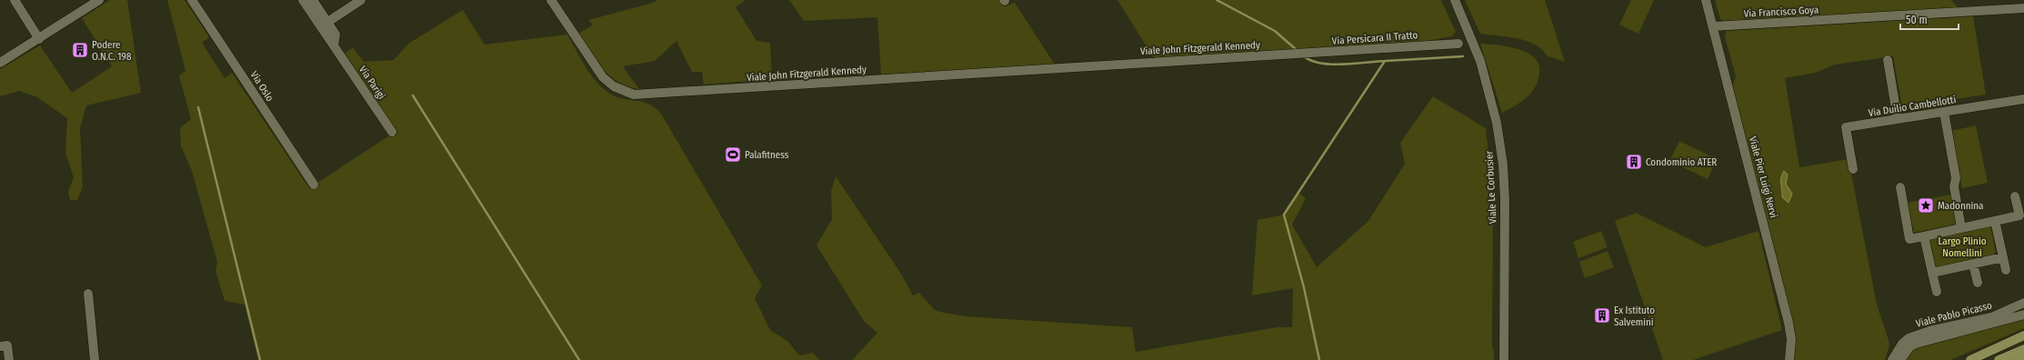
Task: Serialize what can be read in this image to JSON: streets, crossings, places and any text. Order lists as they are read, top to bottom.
{
  "streets": {
    "street": [
      "Via Francisco Goya",
      "Via Persicara II Tratto",
      "Viale John Fitzgerald Kennedy",
      "Via Parigi",
      "Via Oslo",
      "Via Duilio Cambellotti",
      "Viale Pier Luigi Nervi",
      "Viale Le Corbusier",
      "Viale Pablo Picasso"
    ]
  },
  "crossings": [
    ["Via Francisco Goya", "Viale Pier Luigi Nervi"],
    ["Via Persicara II Tratto", "Viale John Fitzgerald Kennedy"]
  ],
  "parks": ["Largo Plinio Nomellini"],
  "places": {
    "building": ["Podere O.N.C. 198", "Condominio ATER", "Ex Istituto Salvemini"],
    "sports": ["Palafitness"],
    "place": ["Madonnina"]
  },
  "scale_bar": "50 m"
}
